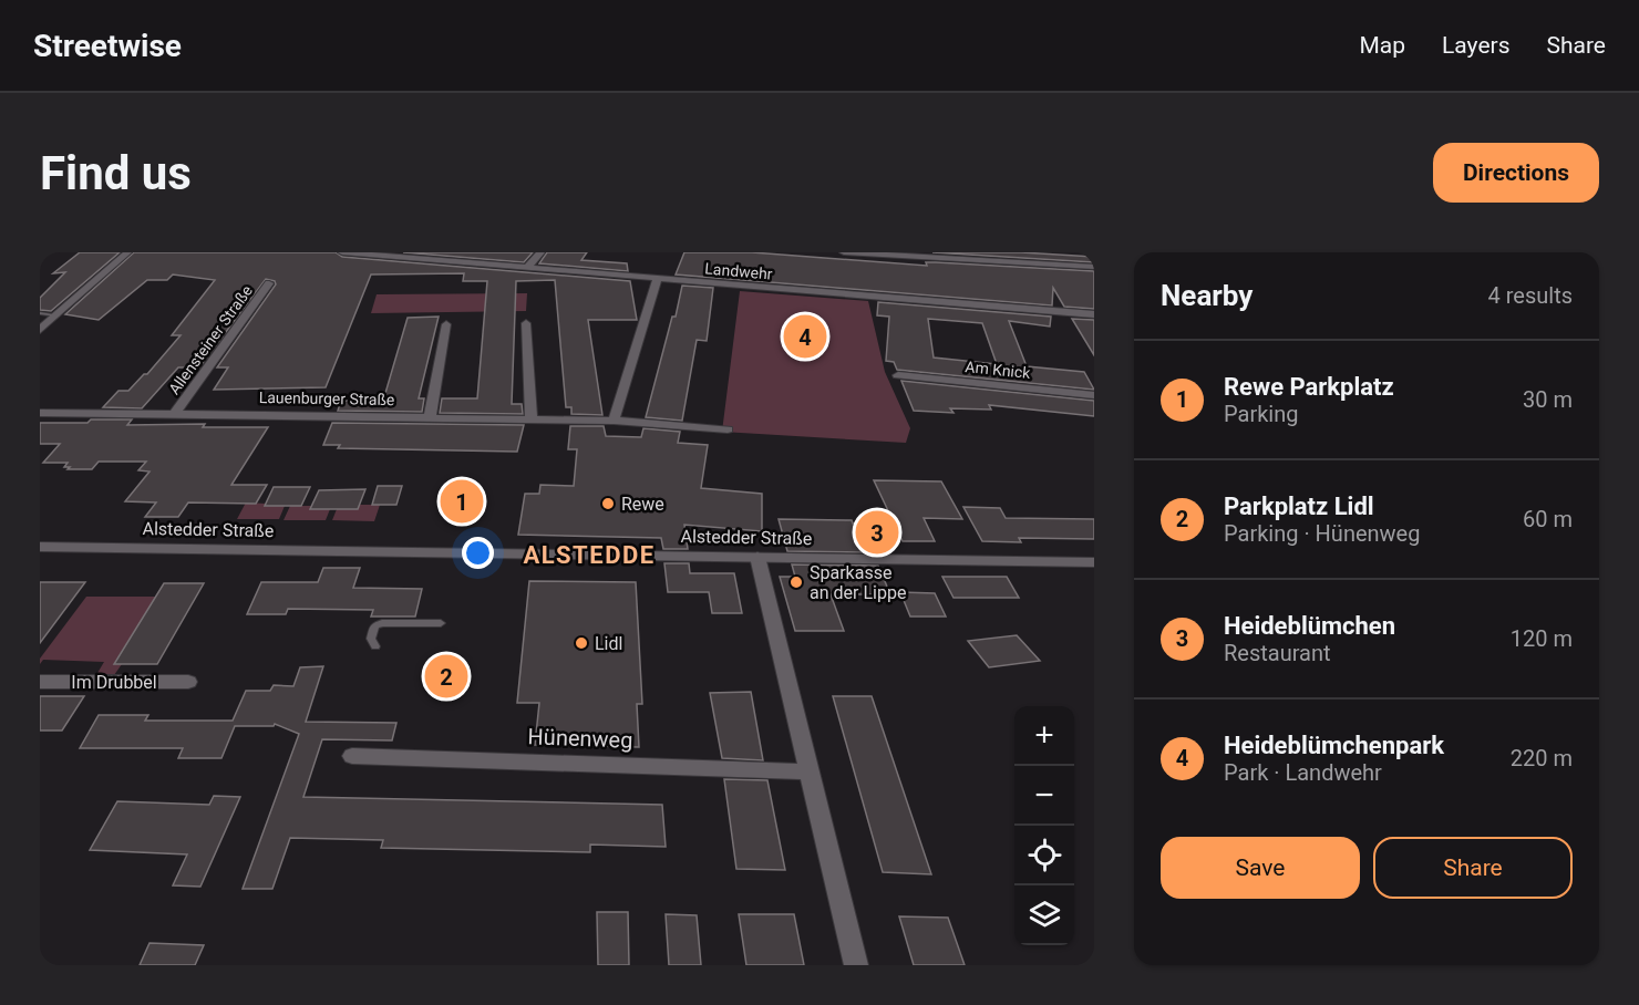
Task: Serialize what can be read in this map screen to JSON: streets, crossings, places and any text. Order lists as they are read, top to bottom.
{
  "streets": {
    "street": [
      "Landwehr",
      "Allensteiner Straße",
      "Am Knick",
      "Lauenburger Straße",
      "Alstedder Straße",
      "Im Drubbel",
      "Hünenweg"
    ]
  },
  "crossings": [
    ["Allensteiner Straße", "Lauenburger Straße"]
  ],
  "districts": ["ALSTEDDE"],
  "places": ["Rewe", "Sparkasse an der Lippe", "Lidl"],
  "page": {
    "header": "Streetwise",
    "nav": ["Map", "Layers", "Share"],
    "buttons": [
      "Directions",
      ["Save", "Share"]
    ],
    "title": "Find us",
    "heading": ["Nearby", "4 results"],
    "pins": [
      "4",
      "1",
      "3",
      "2"
    ],
    "list": [
      {
        "mark": "1",
        "name": "Rewe Parkplatz",
        "note": "Parking",
        "value": "30 m"
      },
      {
        "mark": "2",
        "name": "Parkplatz Lidl",
        "note": "Parking · Hünenweg",
        "value": "60 m"
      },
      {
        "mark": "3",
        "name": "Heideblümchen",
        "note": "Restaurant",
        "value": "120 m"
      },
      {
        "mark": "4",
        "name": "Heideblümchenpark",
        "note": "Park · Landwehr",
        "value": "220 m"
      }
    ],
    "map_buttons": ["+", "−"]
  }
}
